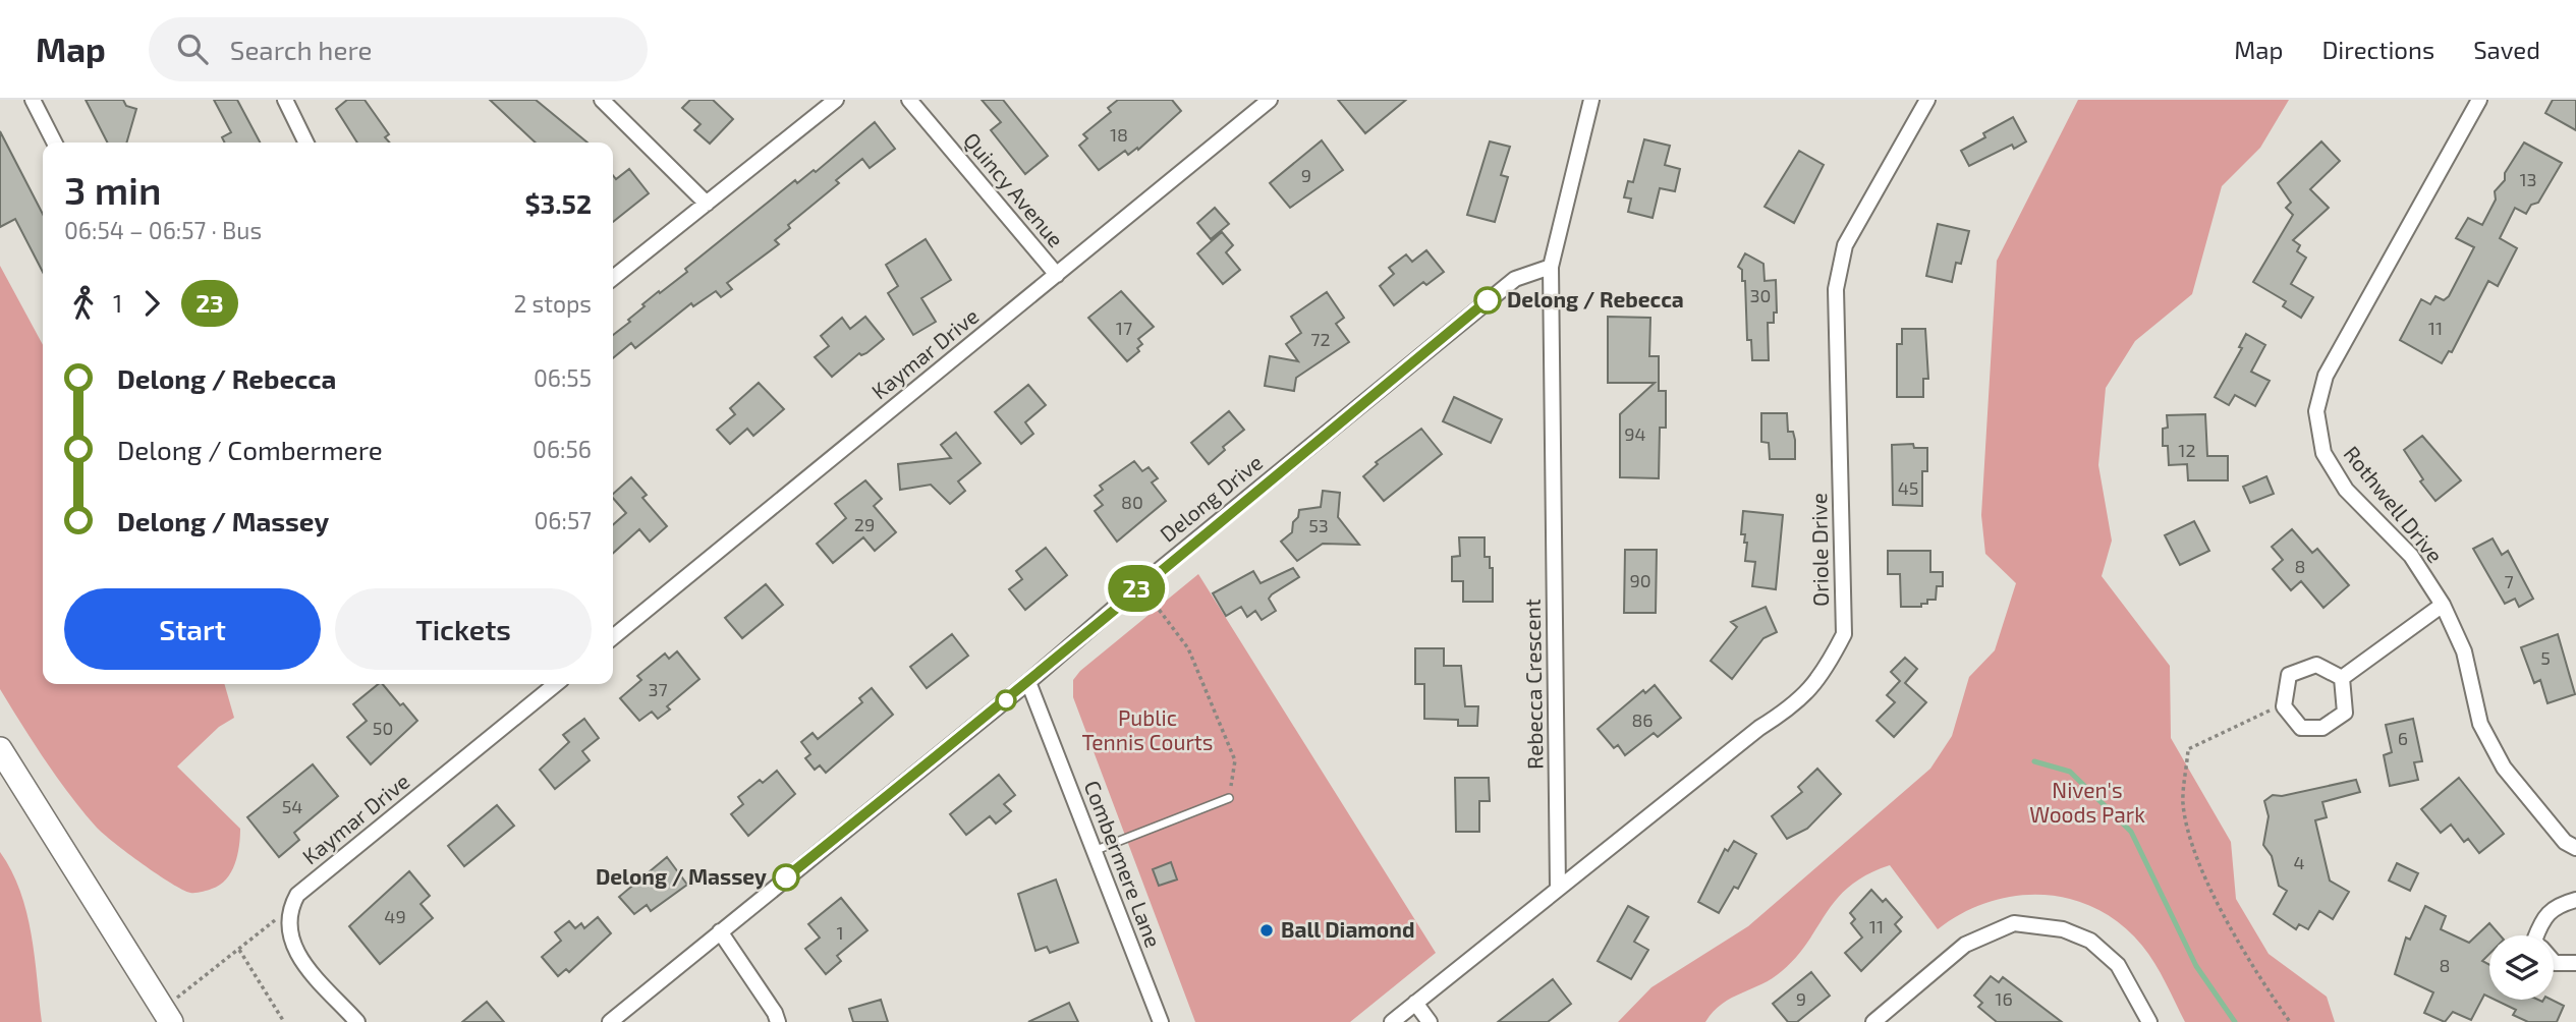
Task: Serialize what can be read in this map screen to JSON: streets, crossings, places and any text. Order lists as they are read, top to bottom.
{
  "streets": {
    "street": [
      "Quincy Avenue",
      "Kaymar Drive",
      "Delong Drive",
      "Rothwell Drive",
      "Oriole Drive",
      "Rebecca Crescent",
      "Combermere Lane"
    ]
  },
  "crossings": [
    ["Quincy Avenue", "Kaymar Drive"],
    ["Delong Drive", "Rebecca Crescent"],
    ["Delong Drive", "Combermere Lane"],
    ["Oriole Drive", "Rebecca Crescent"]
  ],
  "parks": ["Public Tennis Courts", "Niven's Woods Park"],
  "places": ["Delong / Rebecca", "Delong / Massey", "Ball Diamond"],
  "lines": ["bus line 23"],
  "house_numbers": [
    "18",
    "9",
    "13",
    "30",
    "17",
    "11",
    "72",
    "94",
    "12",
    "45",
    "80",
    "29",
    "53",
    "8",
    "90",
    "7",
    "5",
    "37",
    "86",
    "50",
    "6",
    "54",
    "4",
    "49",
    "11",
    "1",
    "8",
    "9",
    "16"
  ],
  "page": {
    "header": "Map",
    "search": "Search here",
    "nav": ["Map", "Directions", "Saved"],
    "on_map": "23",
    "heading": ["3 min", "06:54 – 06:57 · Bus", "$3.52"],
    "legs": ["1", "23", "2 stops"],
    "list": [
      {
        "name": "Delong / Rebecca",
        "value": "06:55"
      },
      {
        "name": "Delong / Combermere",
        "value": "06:56"
      },
      {
        "name": "Delong / Massey",
        "value": "06:57"
      }
    ],
    "buttons": ["Start", "Tickets"]
  }
}
